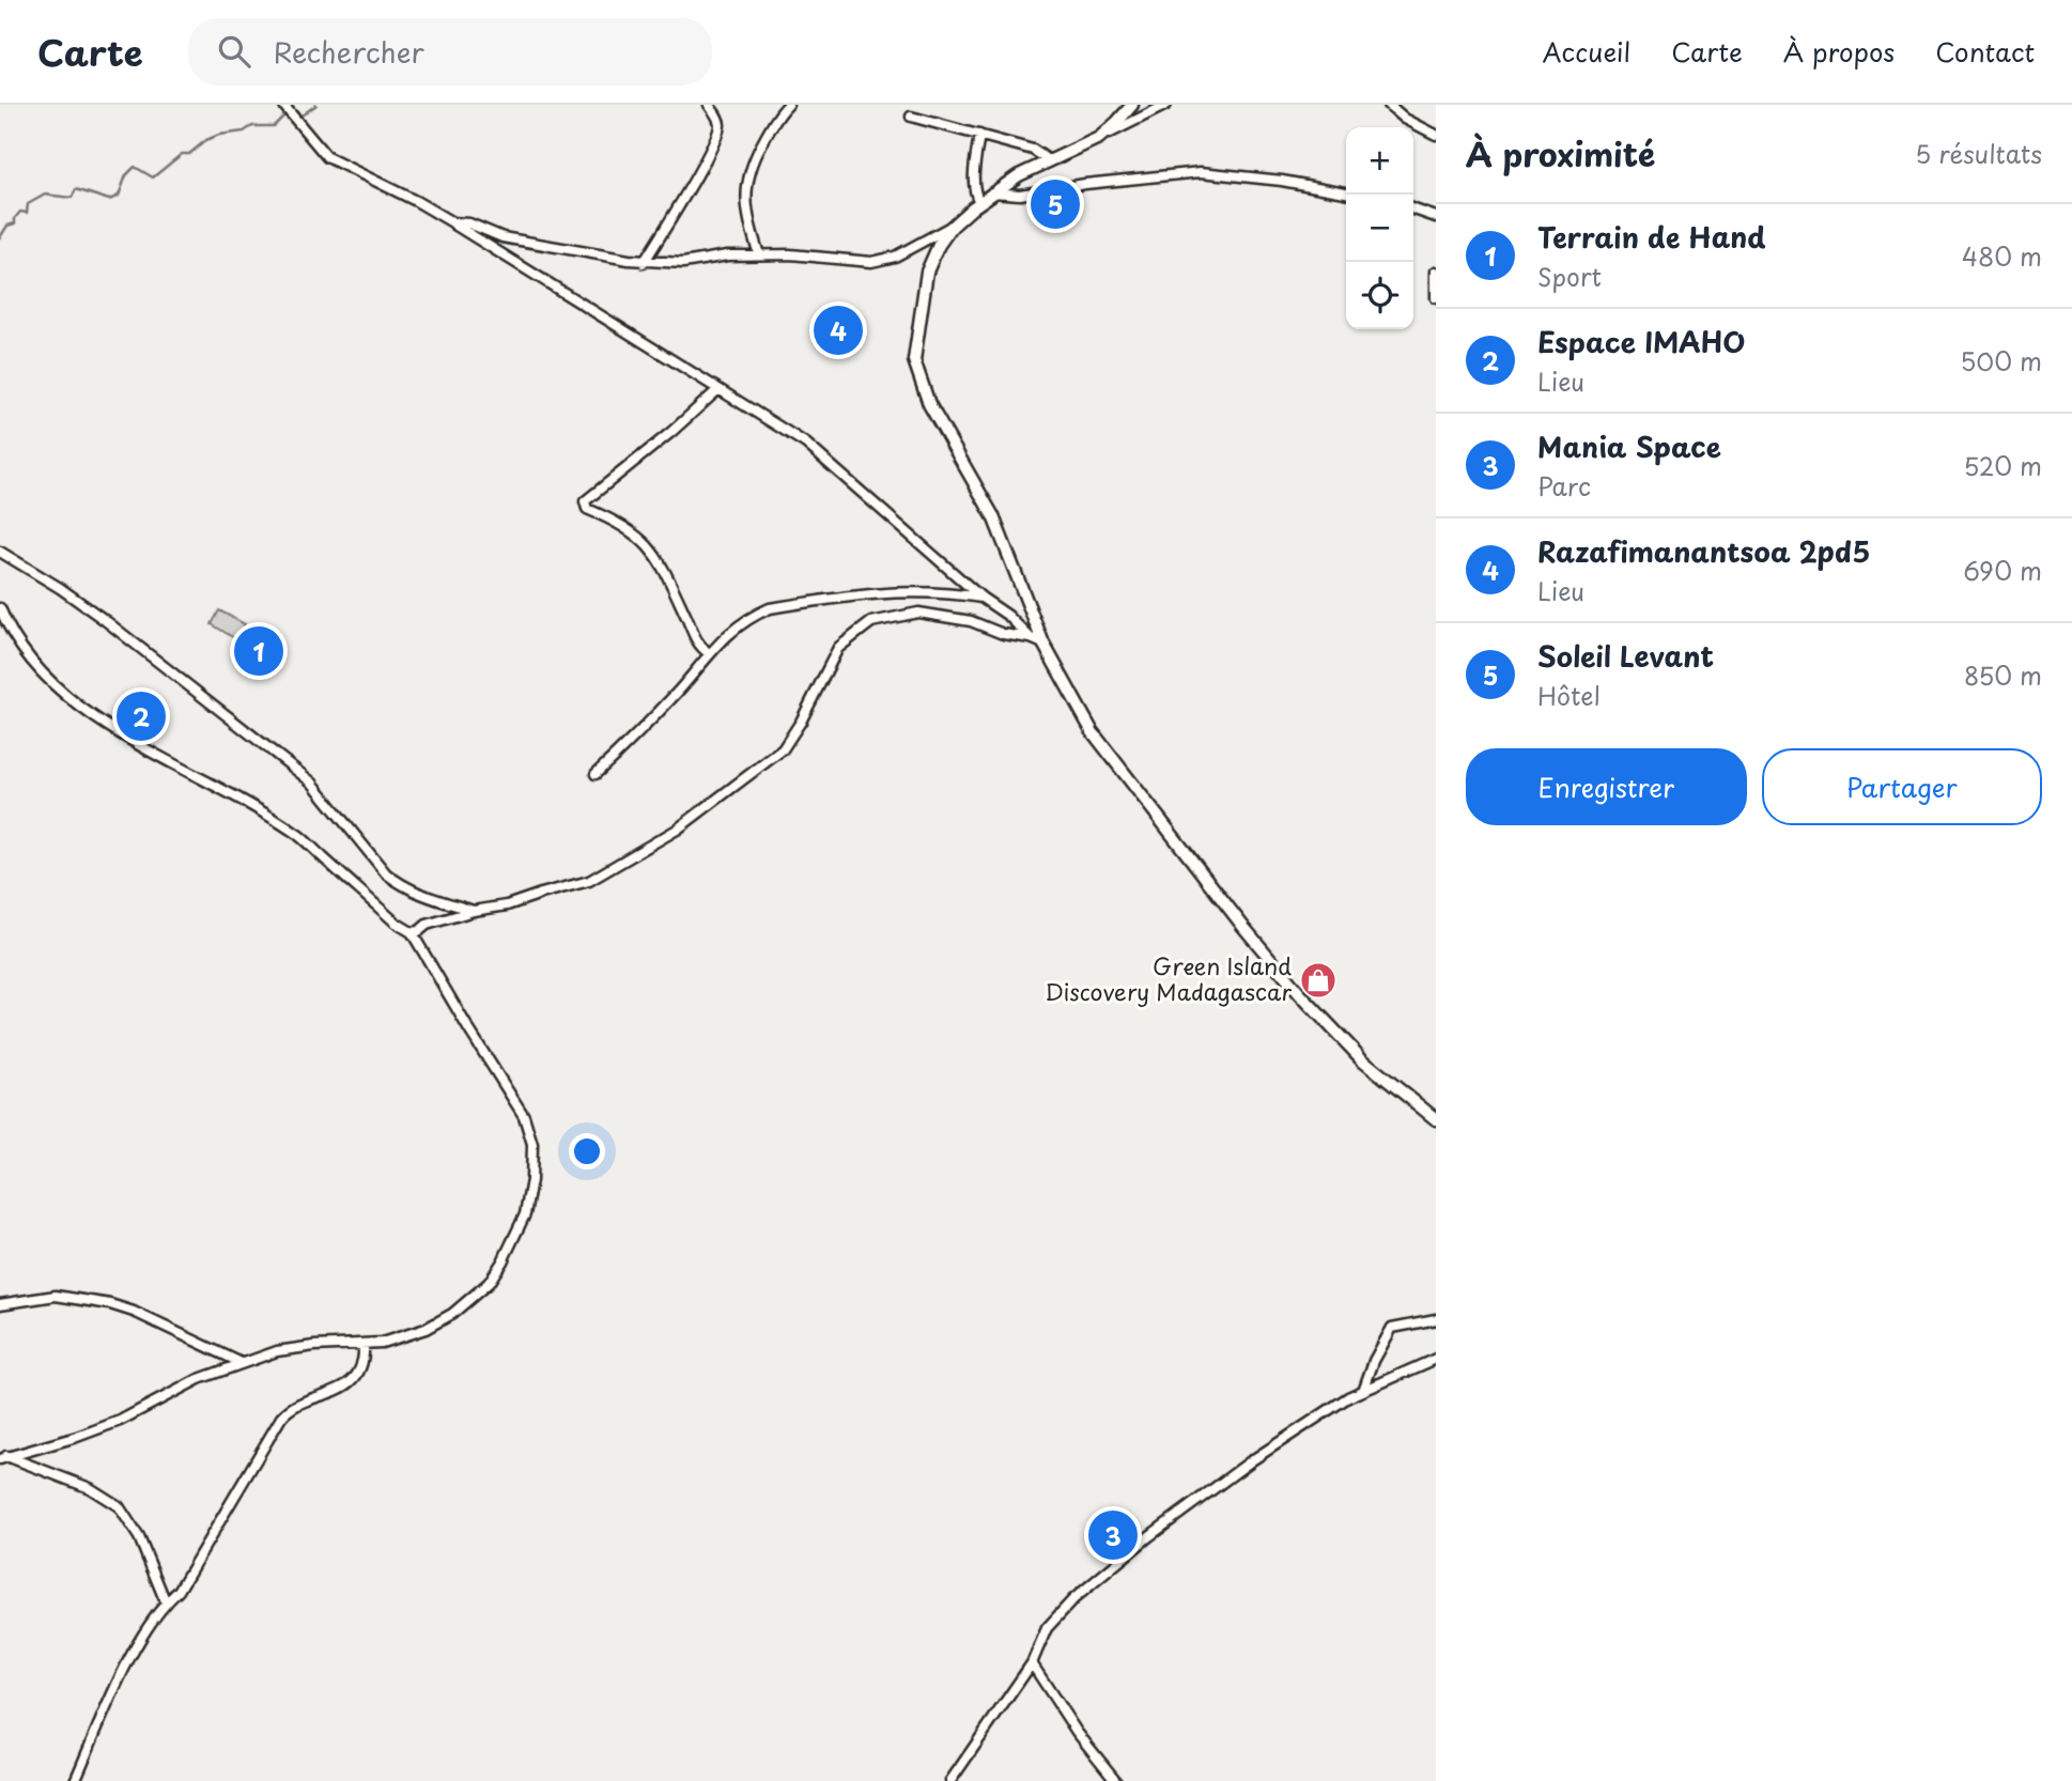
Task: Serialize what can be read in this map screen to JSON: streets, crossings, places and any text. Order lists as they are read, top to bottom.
{
  "places": {
    "shop": ["Green Island Discovery Madagascar"]
  },
  "page": {
    "header": "Carte",
    "search": "Rechercher",
    "nav": [
      "Accueil",
      "Carte",
      "À propos",
      "Contact"
    ],
    "heading": ["À proximité", "5 résultats"],
    "map_buttons": ["+", "−"],
    "pins": [
      "5",
      "4",
      "1",
      "2",
      "3"
    ],
    "list": [
      {
        "mark": "1",
        "name": "Terrain de Hand",
        "note": "Sport",
        "value": "480 m"
      },
      {
        "mark": "2",
        "name": "Espace IMAHO",
        "note": "Lieu",
        "value": "500 m"
      },
      {
        "mark": "3",
        "name": "Mania Space",
        "note": "Parc",
        "value": "520 m"
      },
      {
        "mark": "4",
        "name": "Razafimanantsoa 2pd5",
        "note": "Lieu",
        "value": "690 m"
      },
      {
        "mark": "5",
        "name": "Soleil Levant",
        "note": "Hôtel",
        "value": "850 m"
      }
    ],
    "buttons": ["Enregistrer", "Partager"]
  }
}
